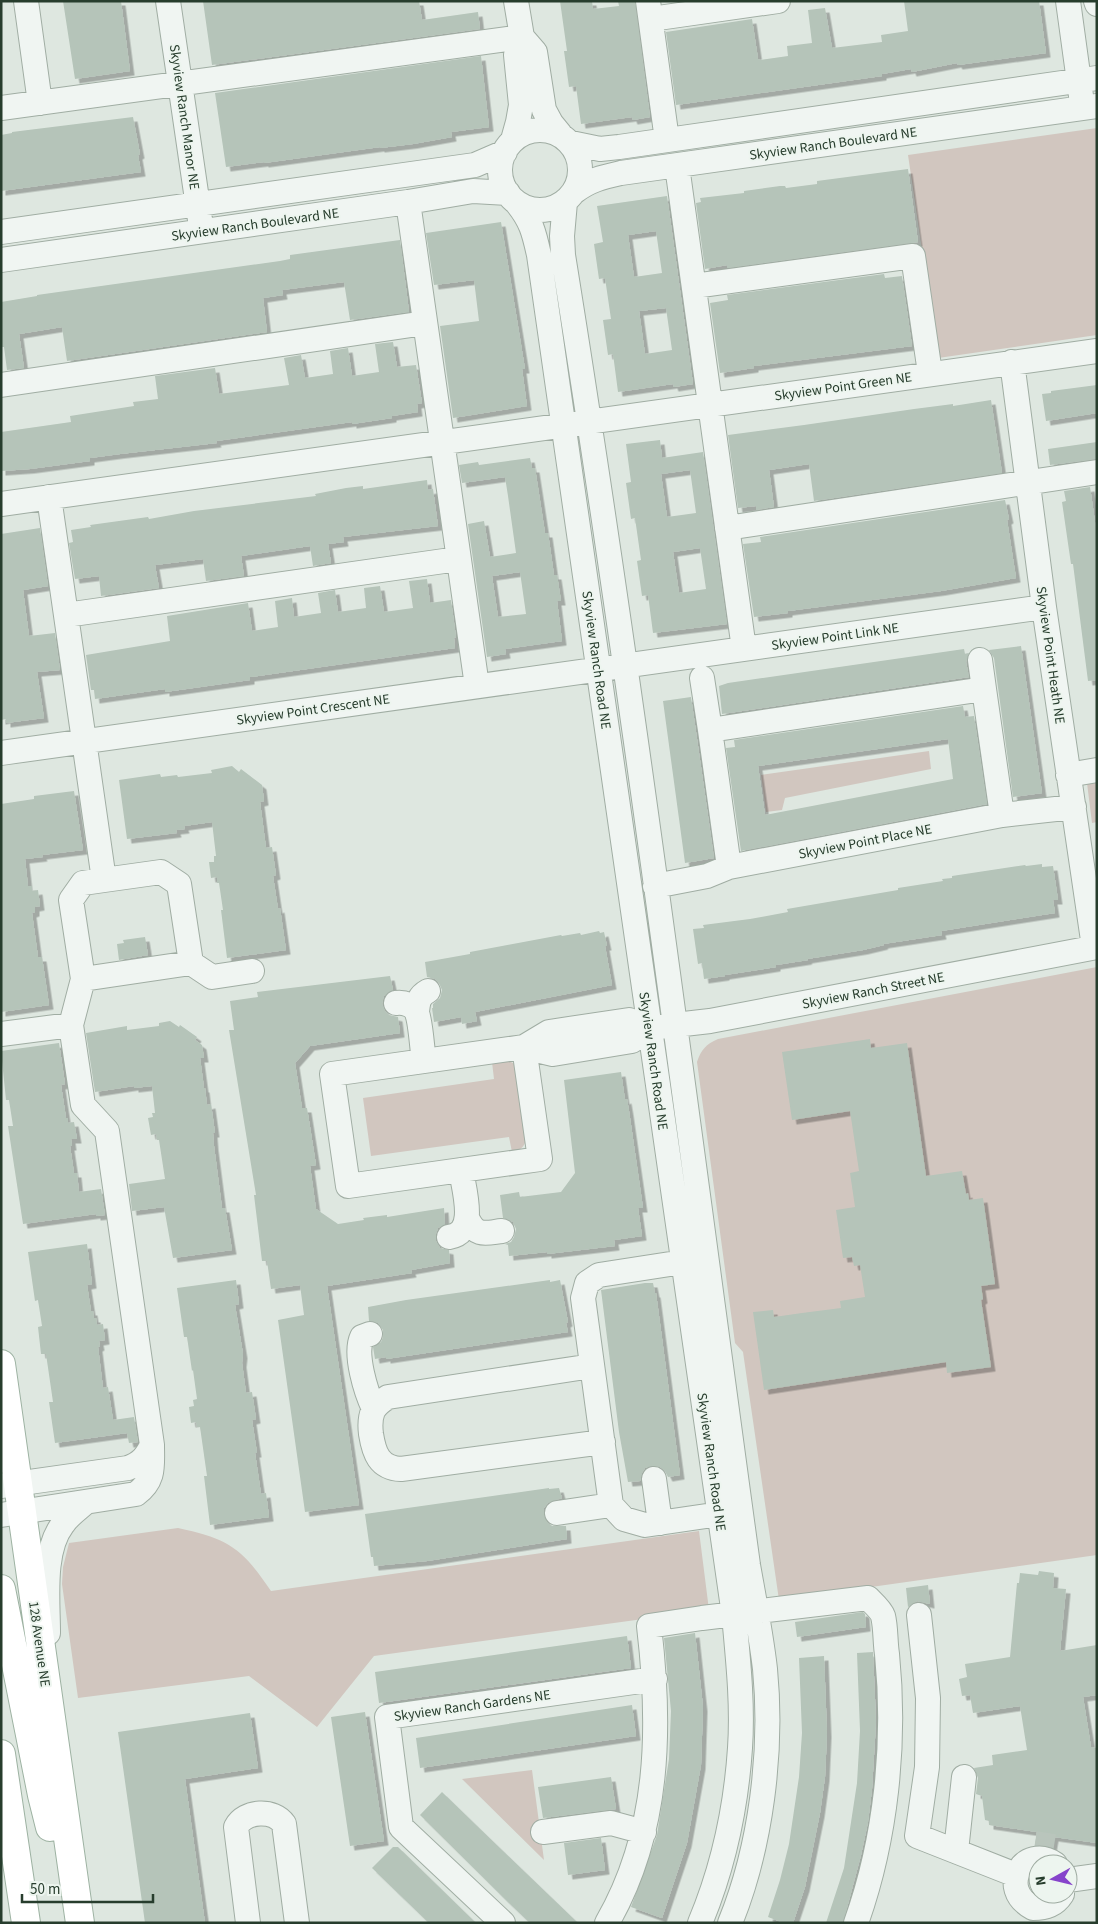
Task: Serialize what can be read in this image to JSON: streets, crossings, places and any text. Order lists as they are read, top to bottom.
{
  "streets": {
    "main road": ["128 Avenue NE"],
    "street": [
      "Skyview Ranch Manor NE",
      "Skyview Ranch Boulevard NE",
      "Skyview Point Green NE",
      "Skyview Point Link NE",
      "Skyview Point Heath NE",
      "Skyview Ranch Road NE",
      "Skyview Point Crescent NE",
      "Skyview Point Place NE",
      "Skyview Ranch Street NE",
      "Skyview Ranch Gardens NE"
    ]
  },
  "crossings": [
    ["Skyview Ranch Manor NE", "Skyview Ranch Boulevard NE"],
    ["Skyview Ranch Boulevard NE", "Skyview Ranch Road NE"],
    ["Skyview Point Green NE", "Skyview Point Heath NE"],
    ["Skyview Point Green NE", "Skyview Ranch Road NE"],
    ["Skyview Point Link NE", "Skyview Point Heath NE"],
    ["Skyview Point Link NE", "Skyview Ranch Road NE"],
    ["Skyview Point Link NE", "Skyview Point Crescent NE"],
    ["Skyview Point Heath NE", "Skyview Point Place NE"],
    ["Skyview Point Heath NE", "Skyview Ranch Street NE"],
    ["Skyview Ranch Road NE", "Skyview Point Crescent NE"],
    ["Skyview Ranch Road NE", "Skyview Point Place NE"],
    ["Skyview Ranch Road NE", "Skyview Ranch Street NE"]
  ],
  "scale_bar": "50 m",
  "north": "left"
}
